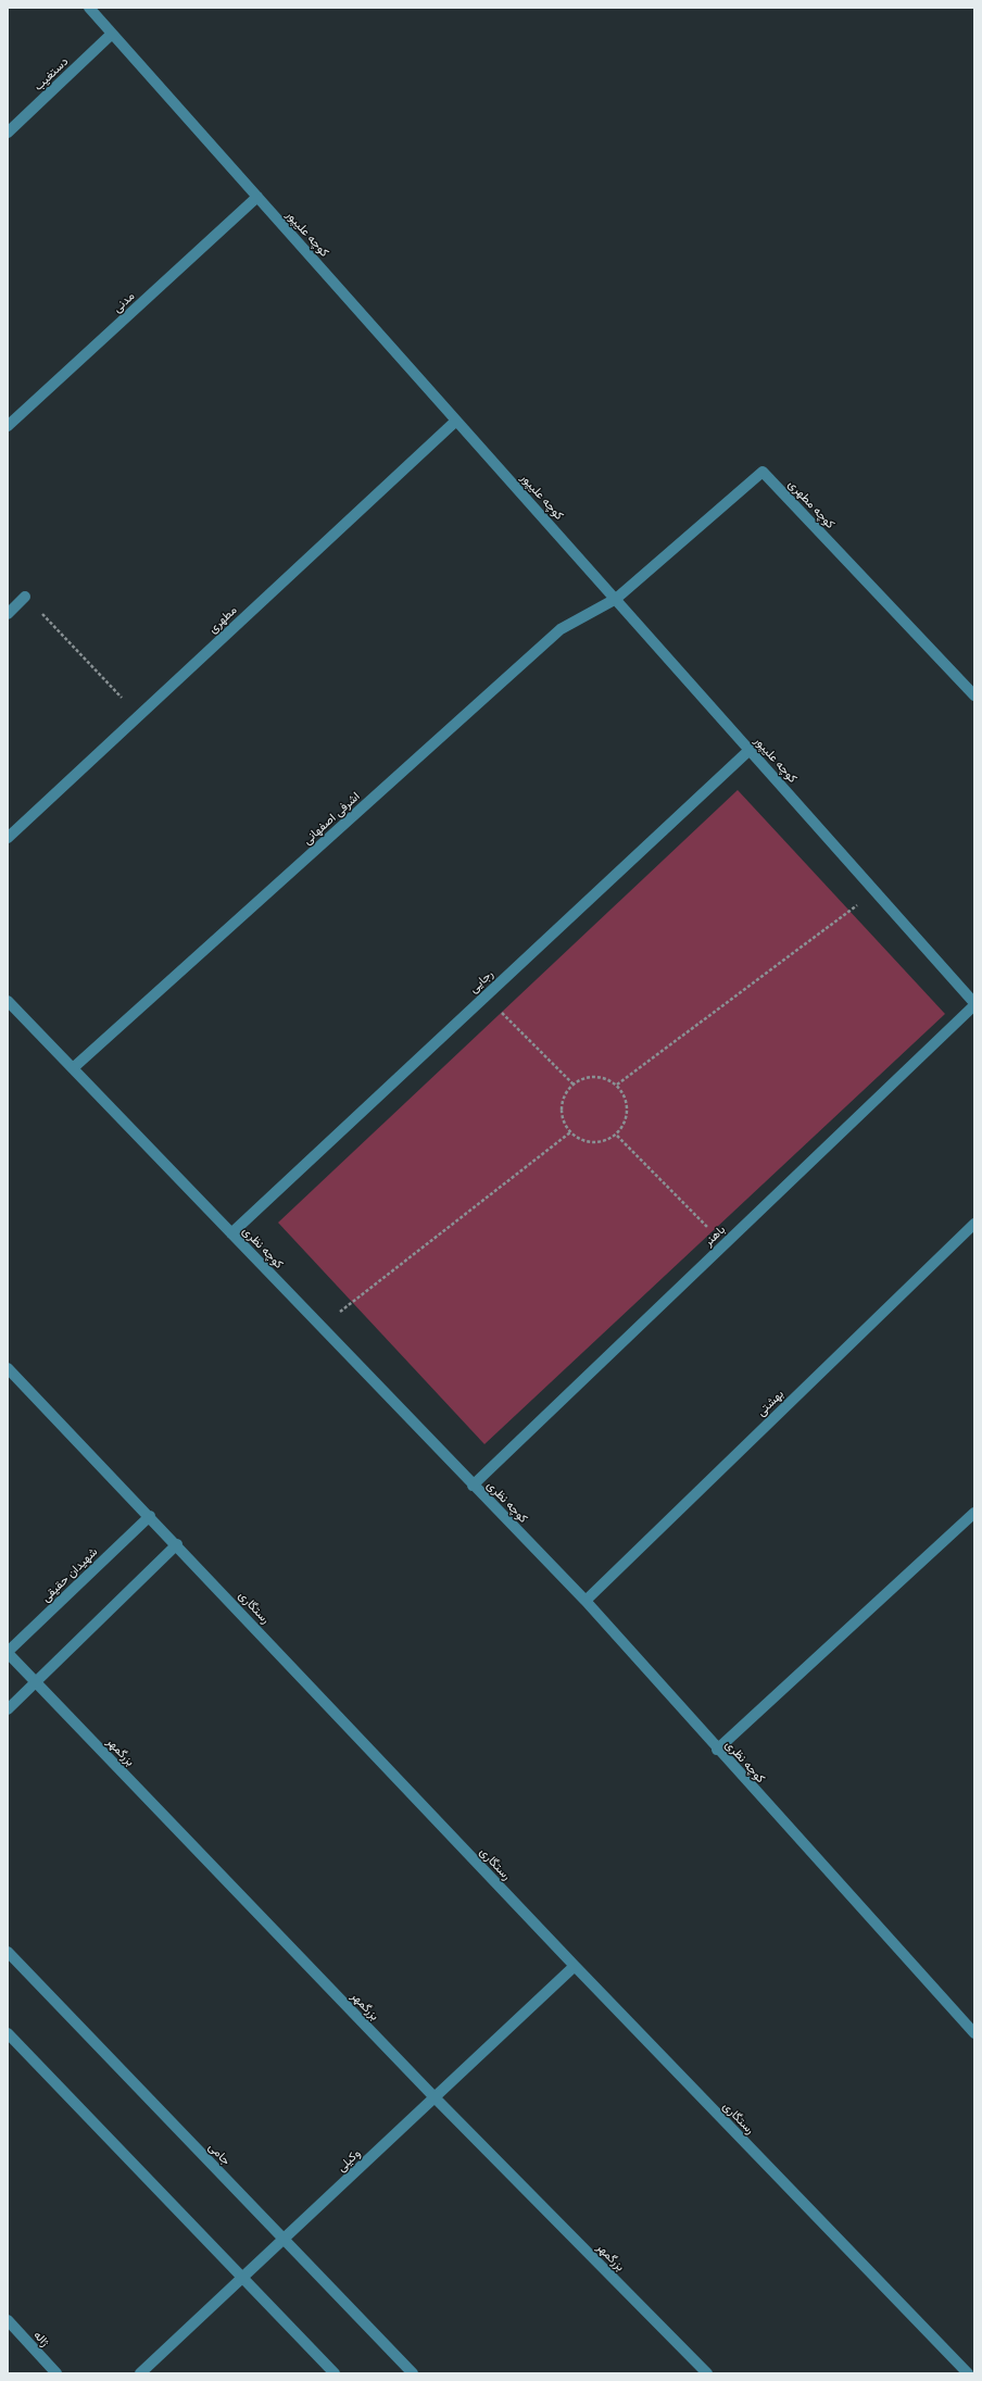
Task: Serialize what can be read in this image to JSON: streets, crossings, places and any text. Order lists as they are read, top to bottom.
{
  "streets": {
    "street": [
      "دستغیب",
      "کوچه علیپور",
      "مدنی",
      "کوچه مطهری",
      "مطهری",
      "اشرفی اصفهانی",
      "رجایی",
      "باهنر",
      "کوچه نظری",
      "بهشتی",
      "شهیدان حقیقی",
      "رستگاری",
      "بزرگمهر",
      "جامی",
      "وکیلی",
      "ژاله"
    ]
  },
  "crossings": [
    ["دستغیب", "کوچه علیپور"],
    ["کوچه علیپور", "مدنی"],
    ["کوچه علیپور", "کوچه مطهری"],
    ["کوچه علیپور", "مطهری"],
    ["کوچه علیپور", "اشرفی اصفهانی"],
    ["کوچه علیپور", "رجایی"],
    ["کوچه علیپور", "باهنر"],
    ["کوچه مطهری", "اشرفی اصفهانی"],
    ["اشرفی اصفهانی", "کوچه نظری"],
    ["رجایی", "کوچه نظری"],
    ["باهنر", "کوچه نظری"],
    ["کوچه نظری", "بهشتی"],
    ["شهیدان حقیقی", "رستگاری"],
    ["شهیدان حقیقی", "بزرگمهر"],
    ["رستگاری", "وکیلی"],
    ["بزرگمهر", "وکیلی"],
    ["جامی", "وکیلی"]
  ]
}
